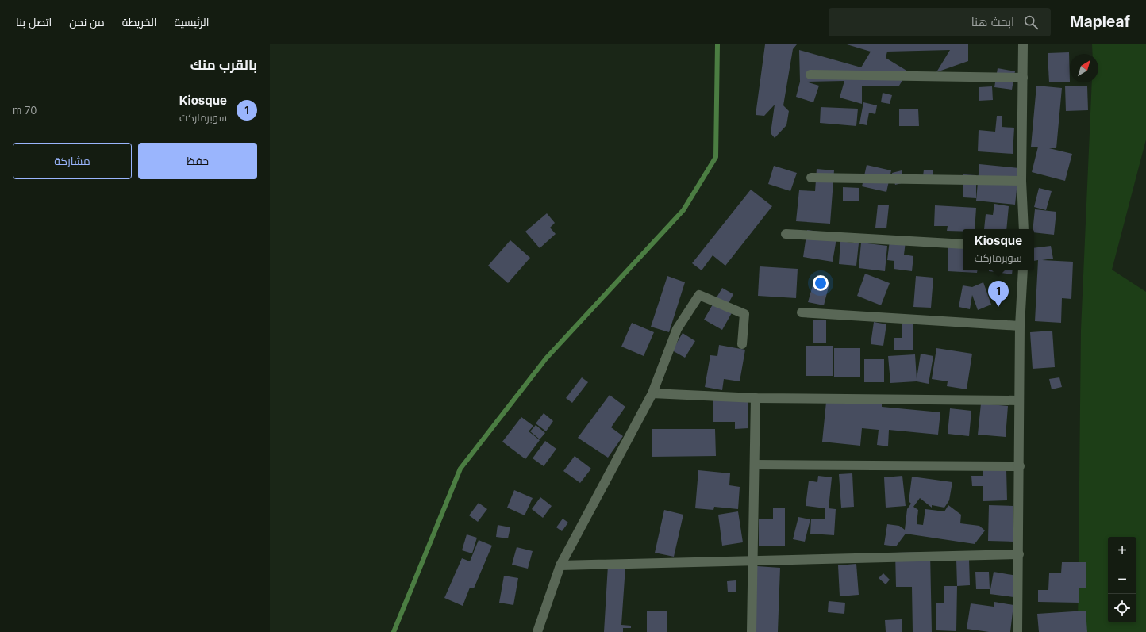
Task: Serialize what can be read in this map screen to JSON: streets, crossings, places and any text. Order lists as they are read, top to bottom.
{
  "north": "top right",
  "page": {
    "header": "Mapleaf",
    "search": "ابحث هنا",
    "nav": [
      "الرئيسية",
      "الخريطة",
      "من نحن",
      "اتصل بنا"
    ],
    "heading": "بالقرب منك",
    "list": [
      {
        "mark": "1",
        "name": "Kiosque",
        "note": "سوبرماركت",
        "value": "70 m"
      }
    ],
    "buttons": ["حفظ", "مشاركة"],
    "popup": ["Kiosque", "سوبرماركت"],
    "pins": "1",
    "map_buttons": ["+", "−"]
  }
}
